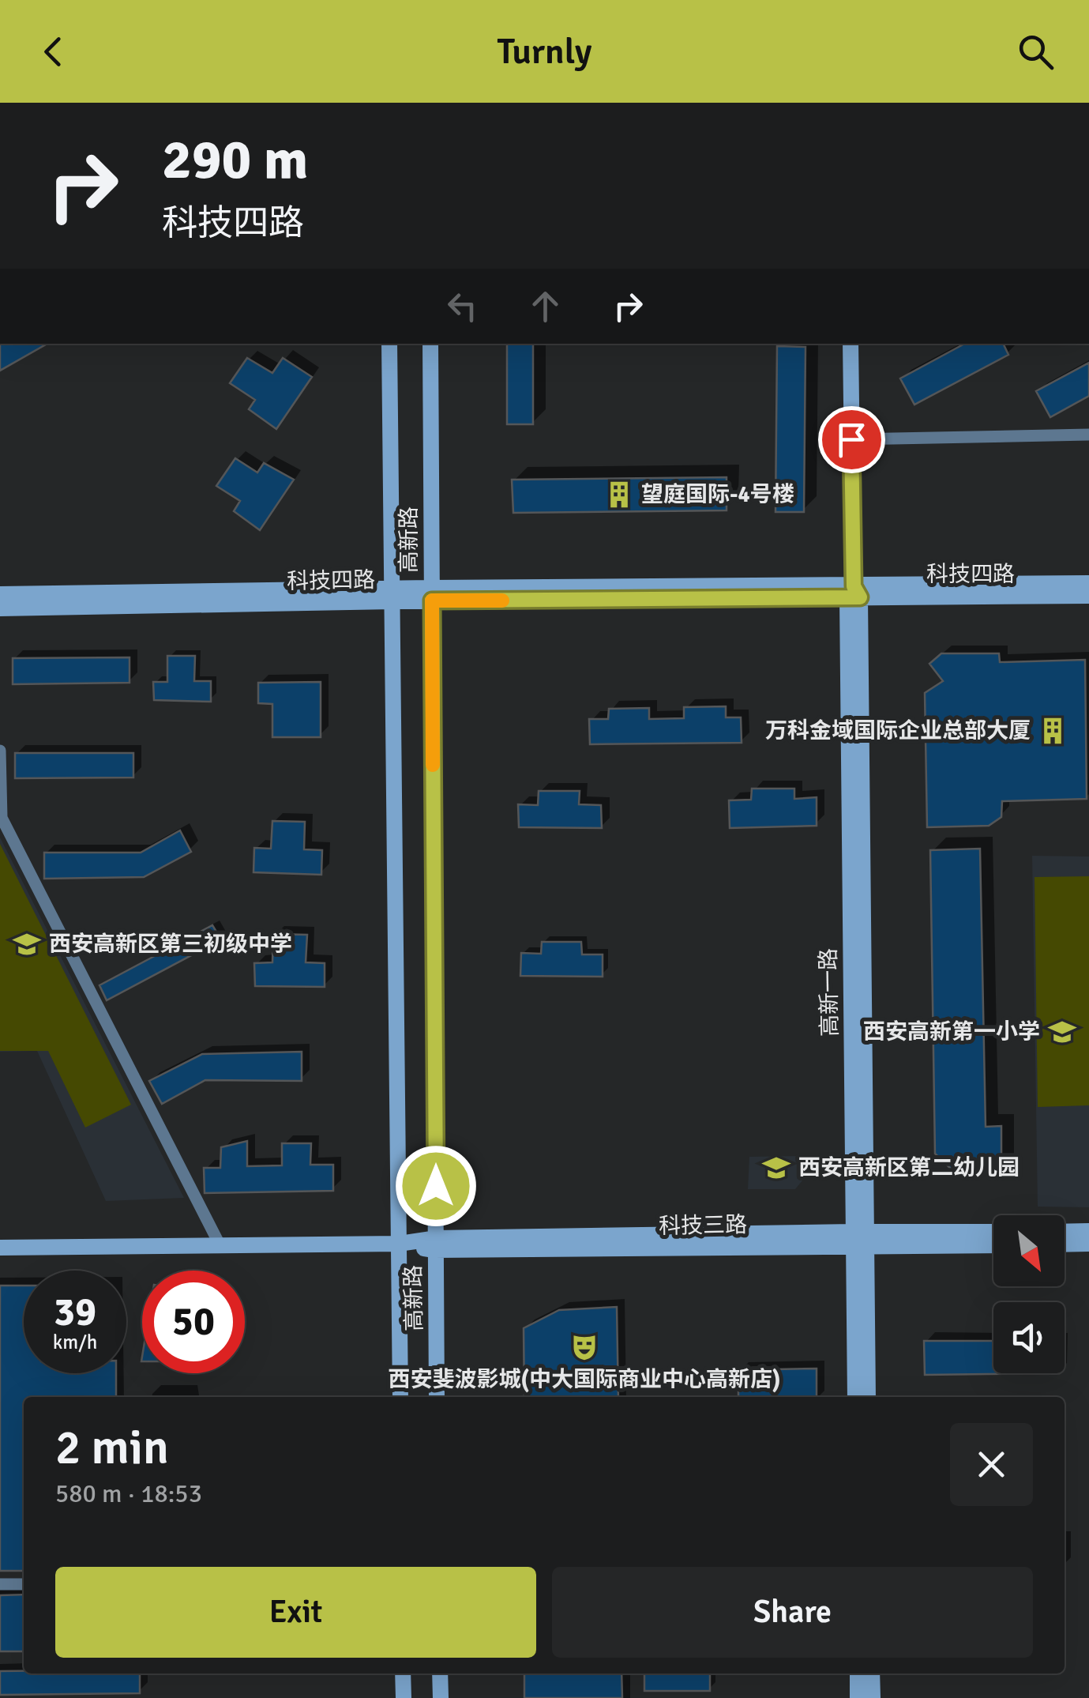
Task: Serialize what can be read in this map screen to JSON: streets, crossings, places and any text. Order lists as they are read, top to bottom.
{
  "streets": {
    "street": [
      "高新路",
      "科技四路",
      "高新一路",
      "科技三路"
    ]
  },
  "crossings": [
    ["高新路", "科技四路"],
    ["高新路", "科技三路"],
    ["科技四路", "高新一路"],
    ["高新一路", "科技三路"]
  ],
  "places": {
    "building": ["望庭国际-4号楼", "万科金域国际企业总部大厦"],
    "school or university": ["西安高新区第三初级中学", "西安高新第一小学", "西安高新区第二幼儿园"],
    "theatre": ["西安斐波影城(中大国际商业中心高新店)"]
  },
  "north": "bottom right",
  "page": {
    "header": "Turnly",
    "turn": ["290 m", "科技四路"],
    "speed": "39 km/h",
    "limit": "50",
    "heading": ["2 min", "580 m · 18:53"],
    "buttons": ["Exit", "Share"]
  }
}
